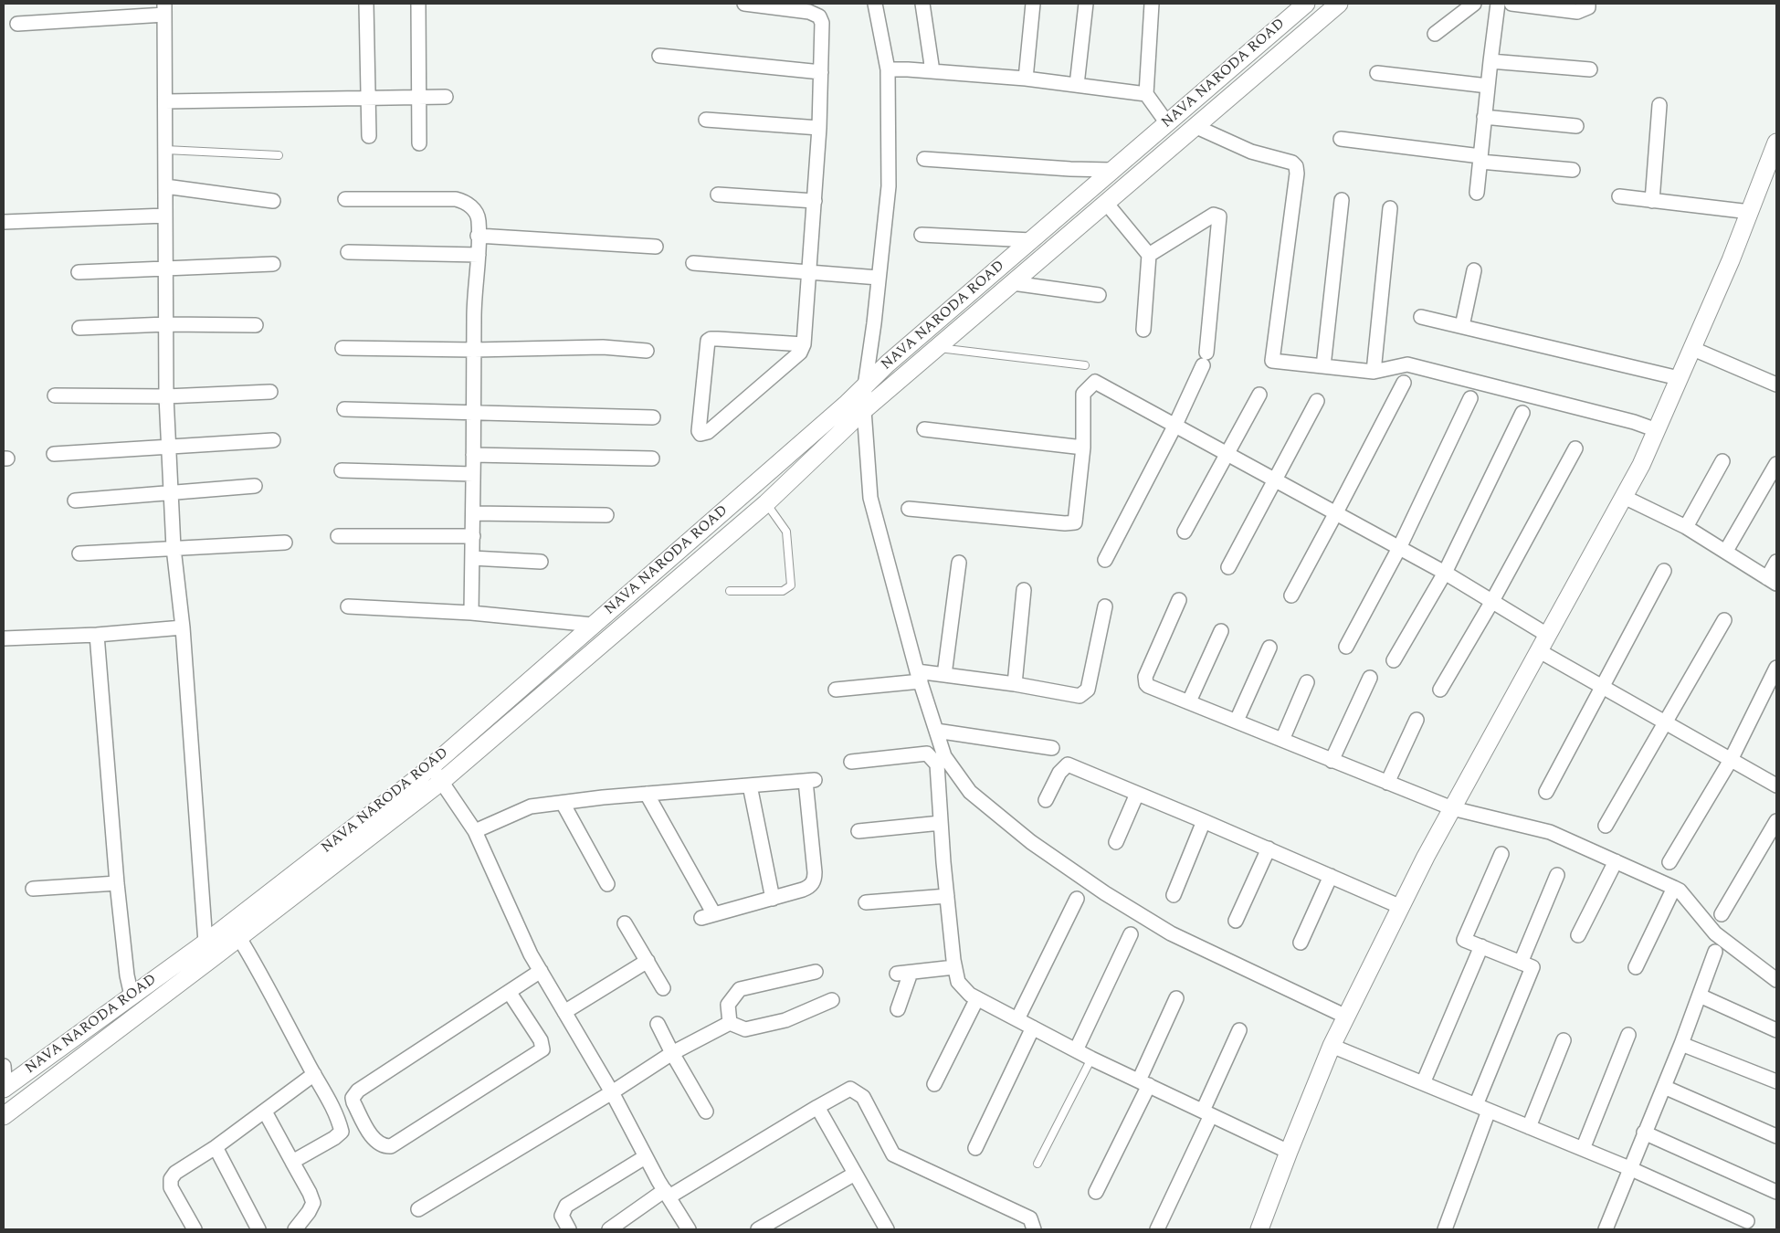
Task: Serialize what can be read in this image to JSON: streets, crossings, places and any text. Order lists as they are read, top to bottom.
{
  "streets": {
    "street": ["NAVA NARODA ROAD"]
  }
}
